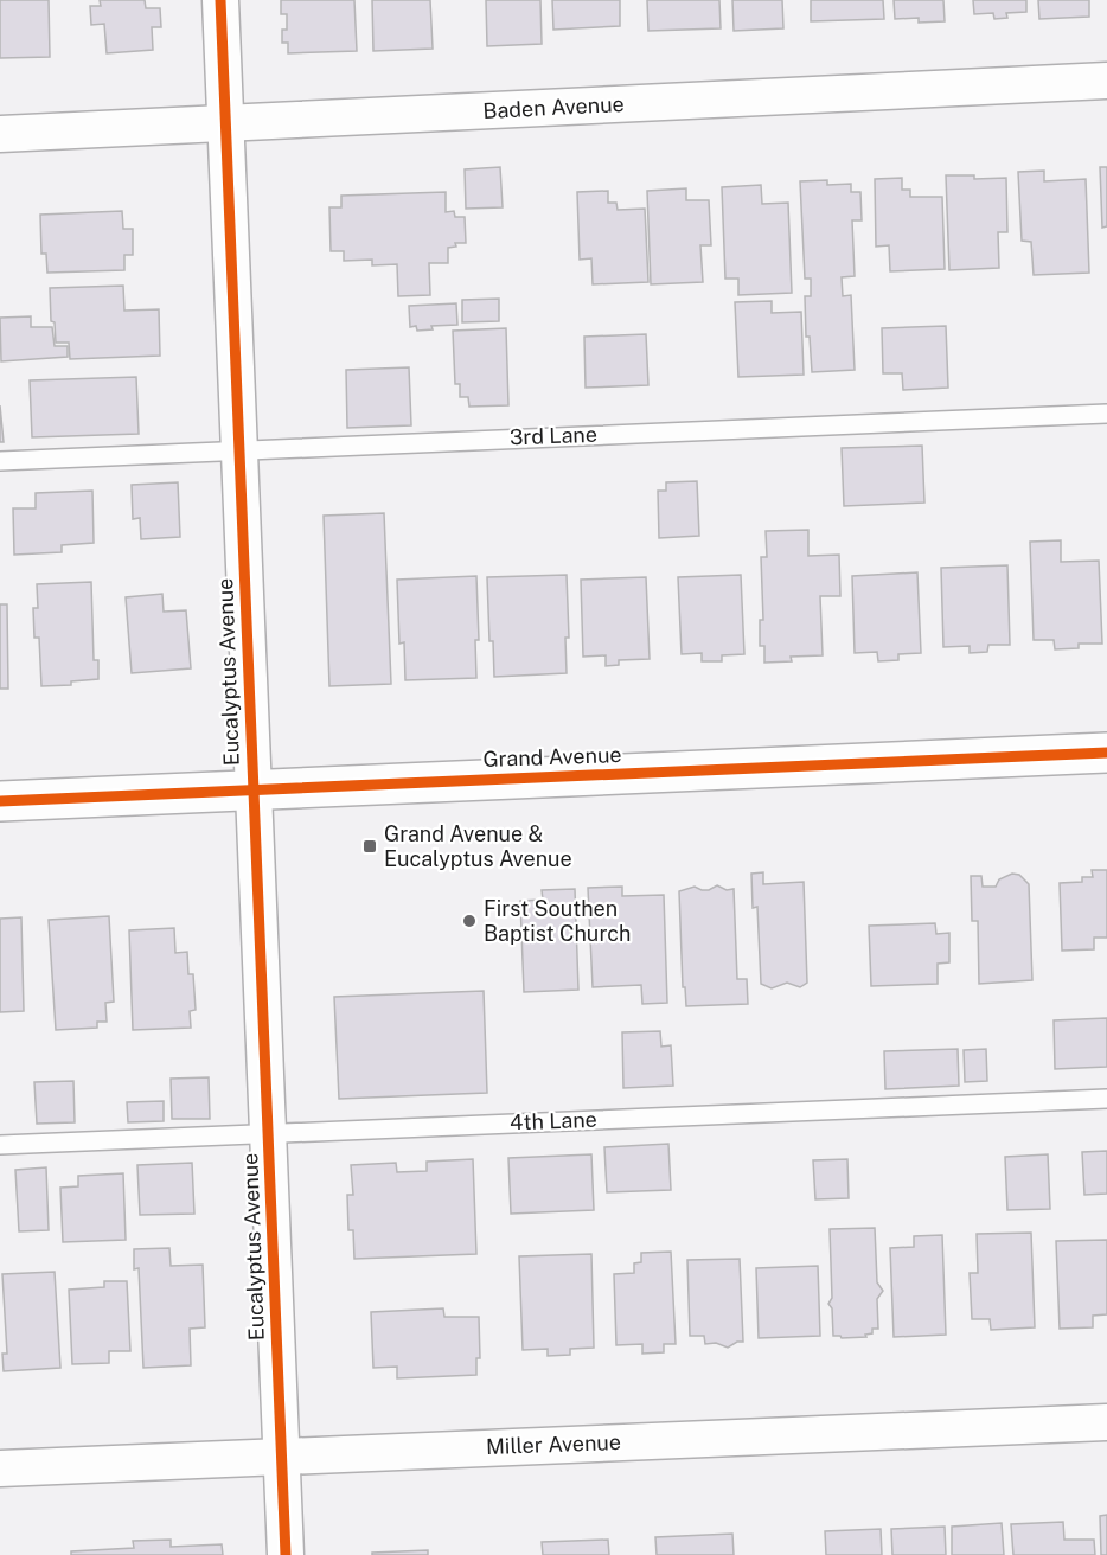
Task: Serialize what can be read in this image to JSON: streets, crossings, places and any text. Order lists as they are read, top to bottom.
{
  "streets": {
    "main road": ["Grand Avenue"],
    "street": ["Baden Avenue", "Eucalyptus Avenue", "Miller Avenue"],
    "lane": ["3rd Lane", "4th Lane"]
  },
  "crossings": [
    ["Baden Avenue", "Eucalyptus Avenue"],
    ["3rd Lane", "Eucalyptus Avenue"],
    ["Eucalyptus Avenue", "Grand Avenue"],
    ["Eucalyptus Avenue", "4th Lane"],
    ["Eucalyptus Avenue", "Miller Avenue"]
  ],
  "places": {
    "transit": ["Grand Avenue & Eucalyptus Avenue"],
    "other": ["First Southen Baptist Church"]
  }
}
